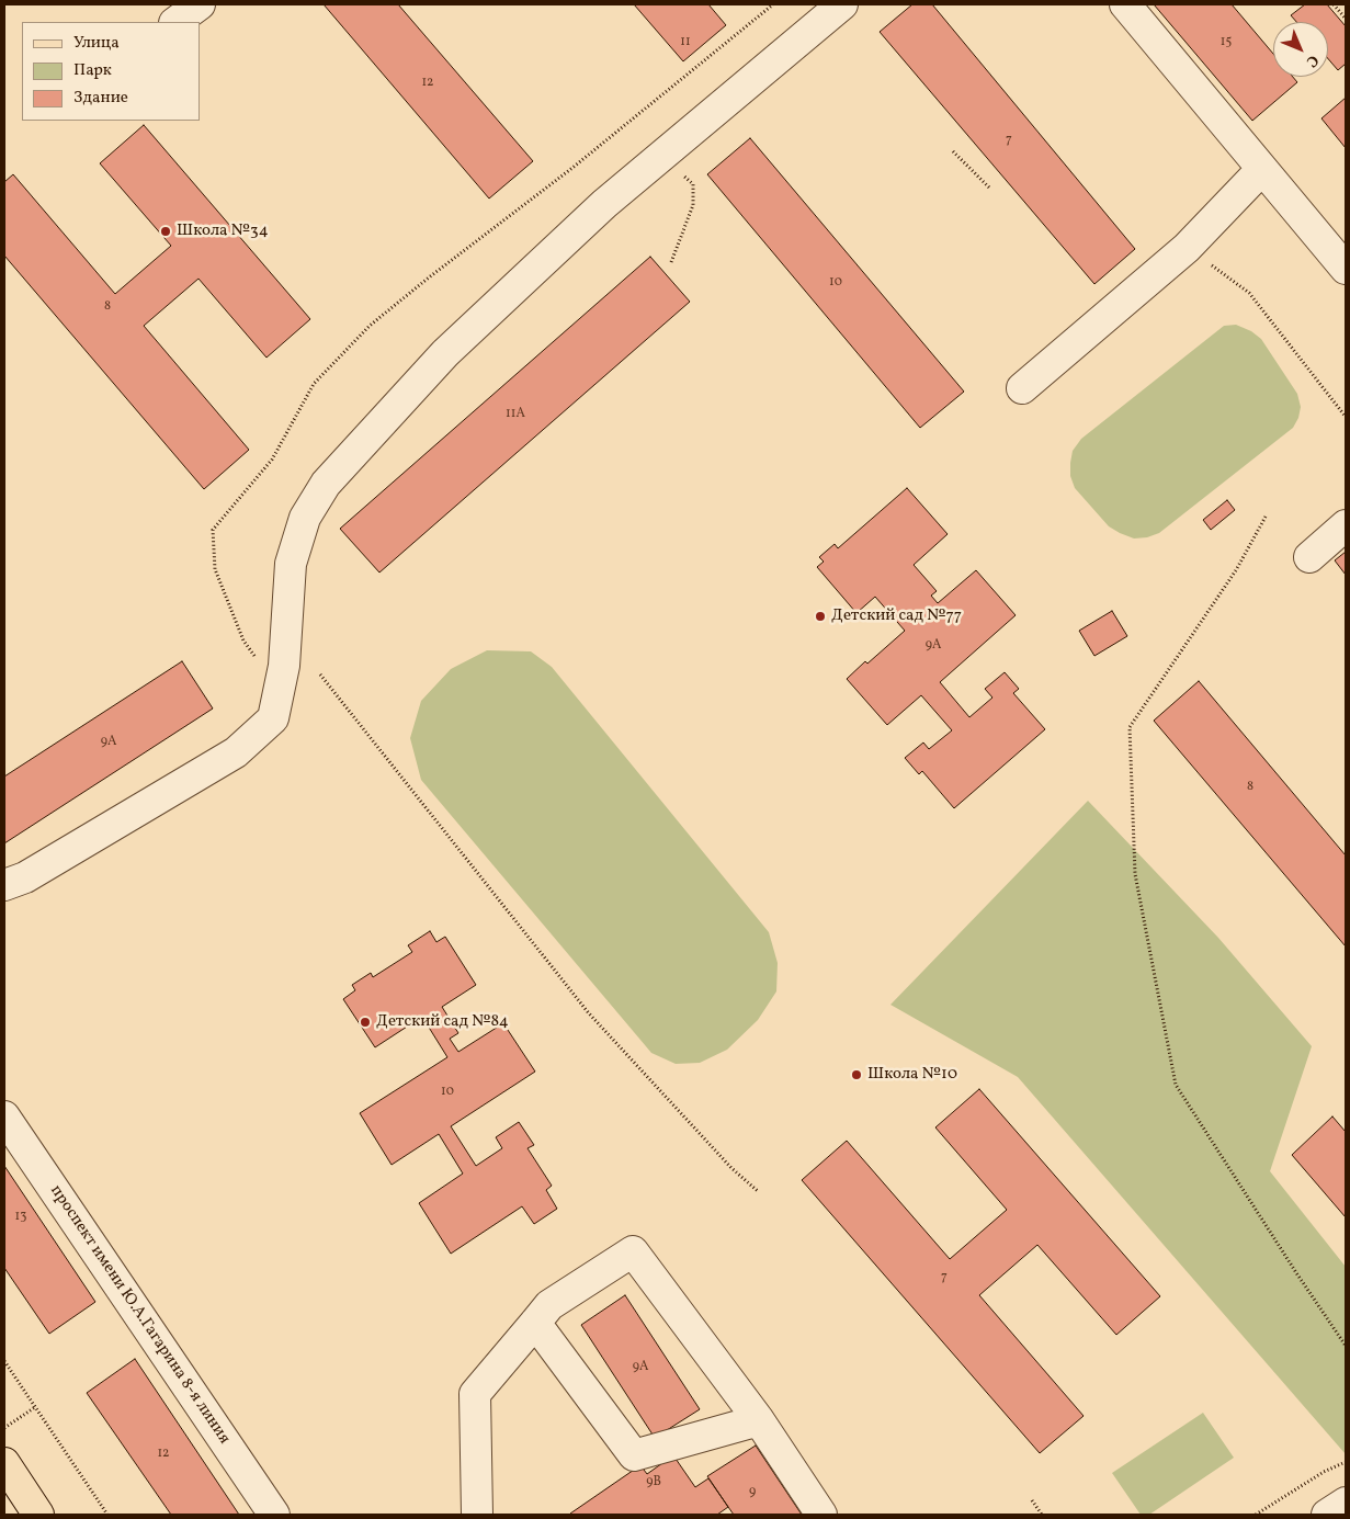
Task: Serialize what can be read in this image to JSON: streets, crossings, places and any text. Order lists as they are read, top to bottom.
{
  "streets": {
    "street": ["проспект имени Ю.А.Гагарина 8-я линия"]
  },
  "places": [
    "Школа №34",
    "Детский сад №77",
    "Детский сад №84",
    "Школа №10"
  ],
  "house_numbers": [
    "11",
    "15",
    "12",
    "7",
    "10",
    "8",
    "11А",
    "9А",
    "9А",
    "8",
    "10",
    "13",
    "7",
    "9А",
    "12",
    "9В",
    "9"
  ],
  "legend": ["Улица", "Парк", "Здание"],
  "north": "bottom right"
}
